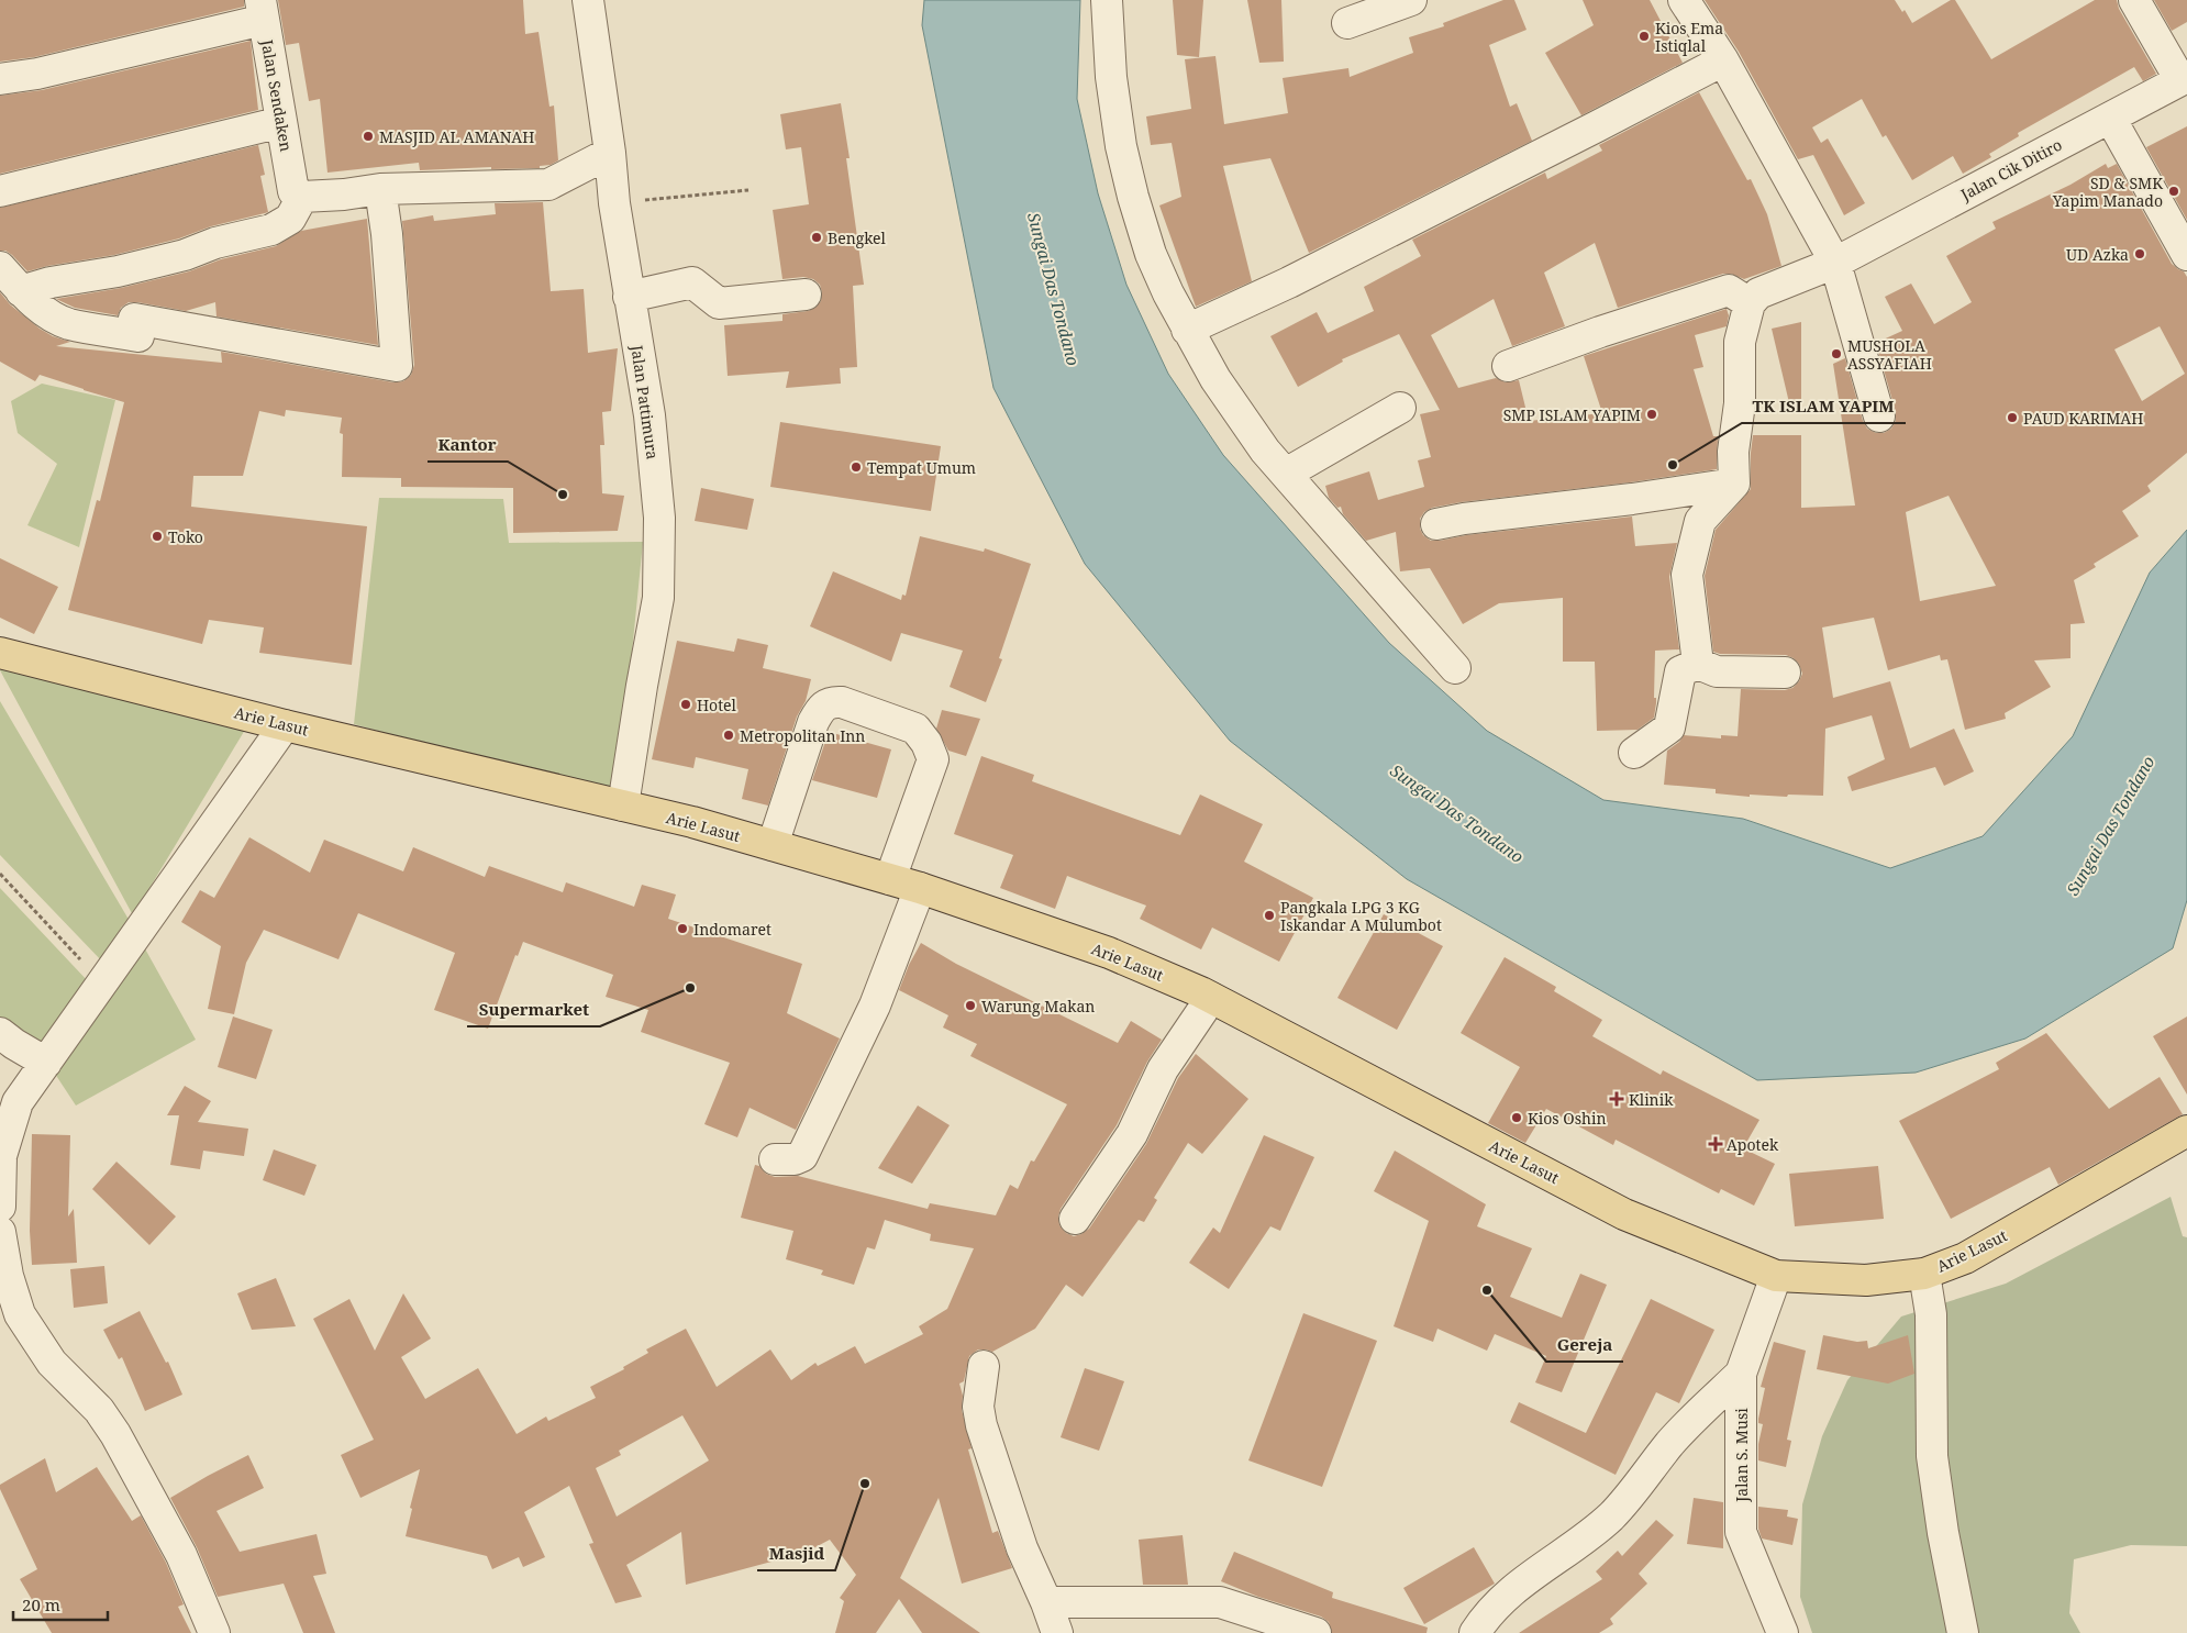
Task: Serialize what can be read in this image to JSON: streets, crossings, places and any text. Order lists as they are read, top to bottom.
{
  "streets": {
    "main road": ["Arie Lasut"],
    "street": [
      "Jalan Sendaken",
      "Jalan Cik Ditiro",
      "Jalan Pattimura",
      "Jalan S. Musi"
    ]
  },
  "crossings": [
    ["Jalan Pattimura", "Arie Lasut"],
    ["Arie Lasut", "Jalan S. Musi"]
  ],
  "water": ["Sungai Das Tondano"],
  "places": {
    "other": [
      "Kios Ema Istiqlal",
      "MASJID AL AMANAH",
      "SD & SMK Yapim Manado",
      "Bengkel",
      "UD Azka",
      "MUSHOLA ASSYAFIAH",
      "SMP ISLAM YAPIM",
      "PAUD KARIMAH",
      "TK ISLAM YAPIM",
      "Tempat Umum",
      "Kantor",
      "Toko",
      "Hotel",
      "Metropolitan Inn",
      "Pangkala LPG 3 KG Iskandar A Mulumbot",
      "Indomaret",
      "Supermarket",
      "Warung Makan",
      "Kios Oshin",
      "Gereja",
      "Masjid"
    ],
    "health": ["Klinik", "Apotek"]
  },
  "scale_bar": "20 m"
}
